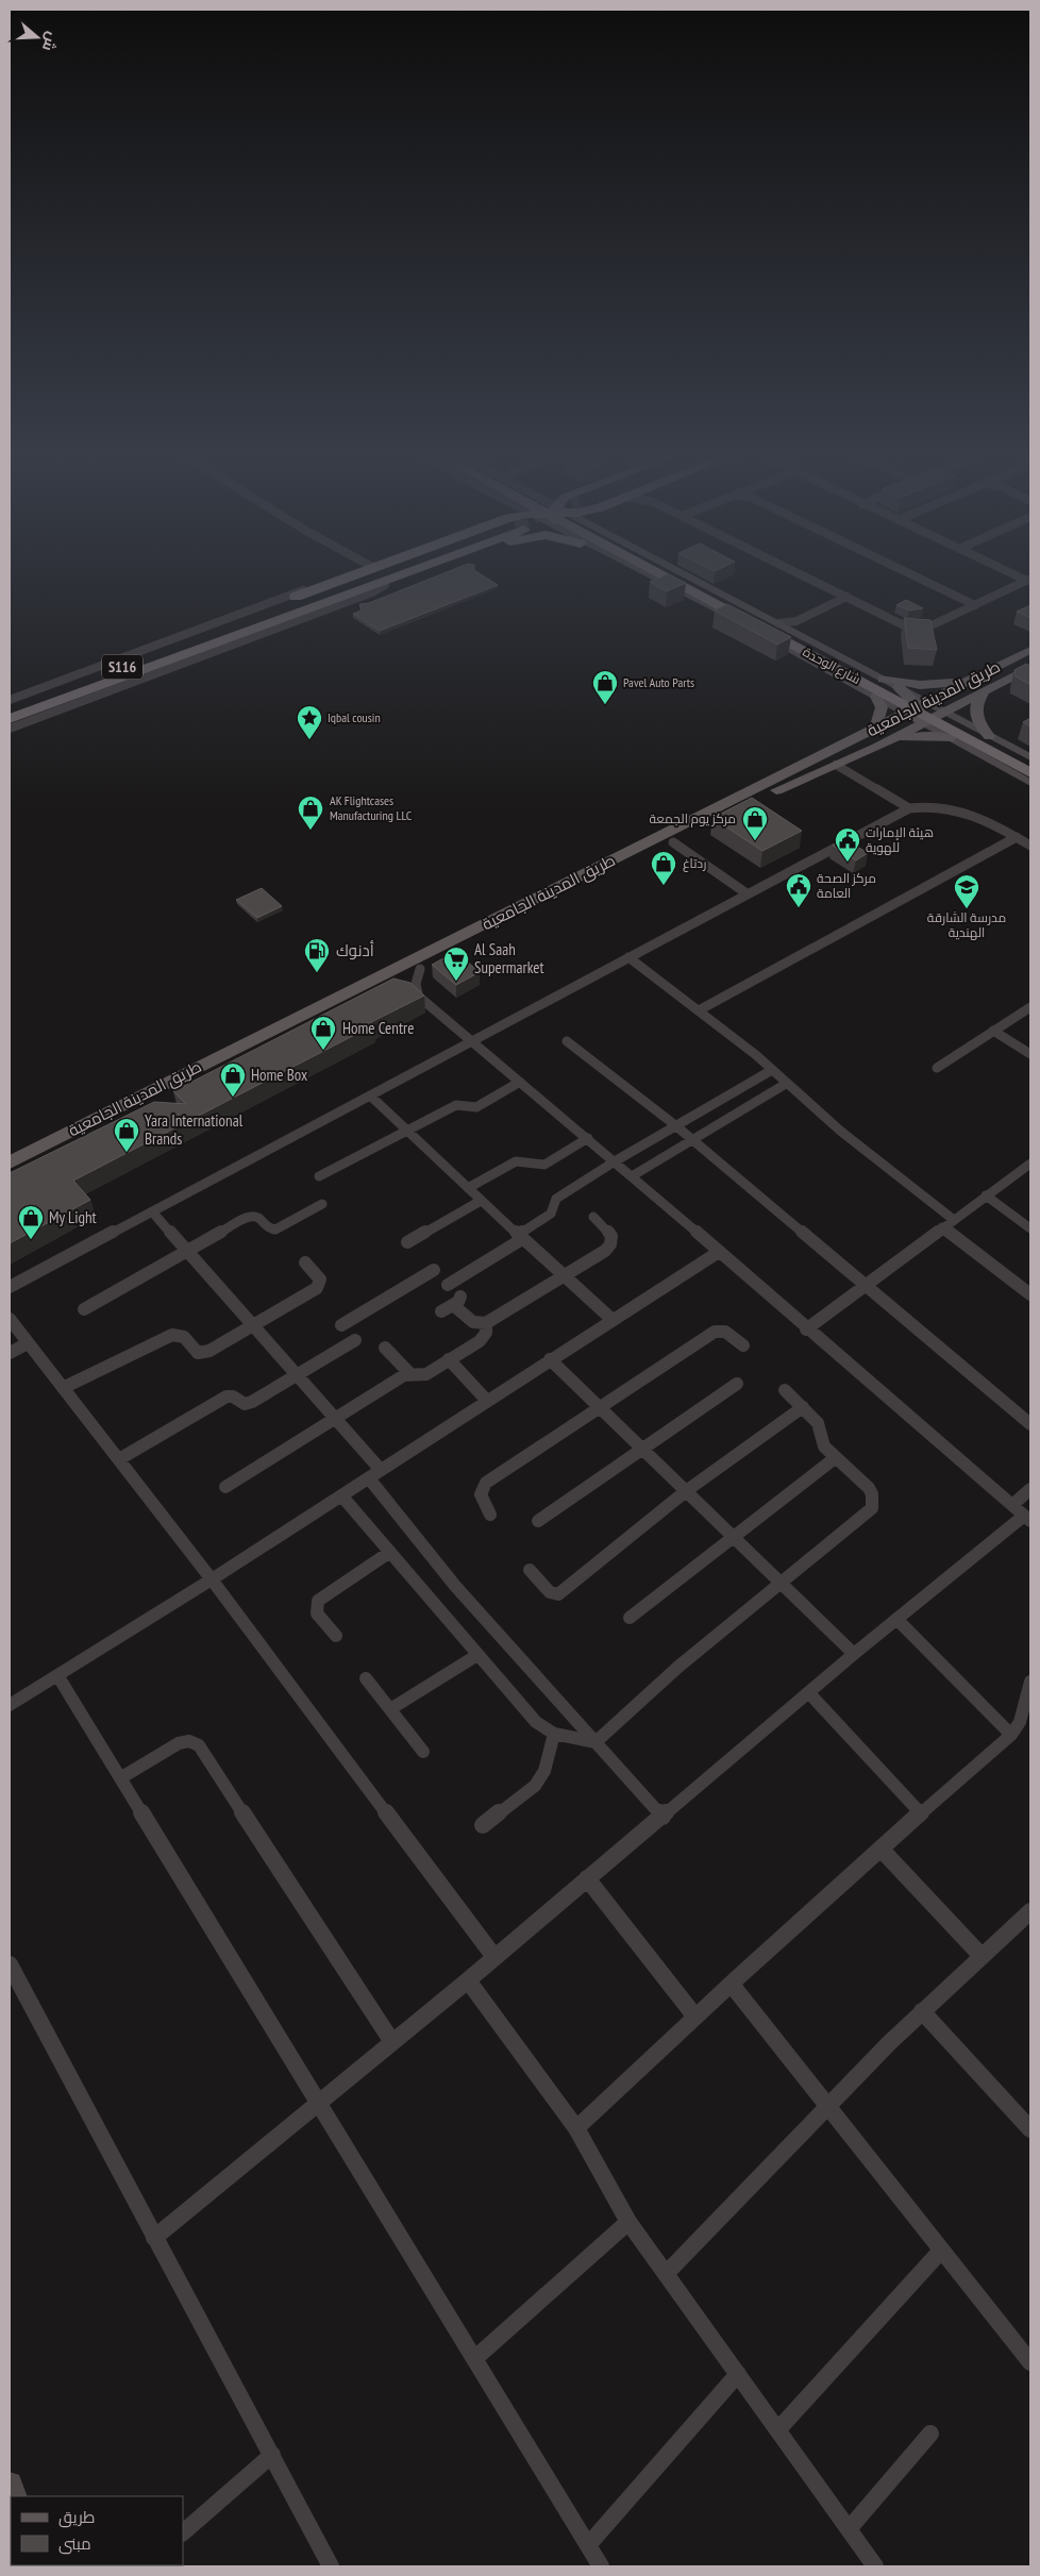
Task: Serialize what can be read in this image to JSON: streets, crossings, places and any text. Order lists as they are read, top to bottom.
{
  "streets": {
    "highway": ["شارع الوحدة", "S116"],
    "main road": ["طريق المدينة الجامعية"]
  },
  "places": {
    "shop": [
      "Pavel Auto Parts",
      "AK Flightcases Manufacturing LLC",
      "مركز يوم الجمعة",
      "ردتاغ",
      "Home Centre",
      "Home Box",
      "Yara International Brands",
      "My Light"
    ],
    "place": ["Iqbal cousin"],
    "public building": ["هيئة الإمارات للهوية", "مركز الصحة العامة"],
    "school or university": ["مدرسة الشارقة الهندية"],
    "fuel station": ["أدنوك"],
    "supermarket": ["Al Saah Supermarket"]
  },
  "legend": ["طريق", "مبنى"],
  "north": "right"
}
